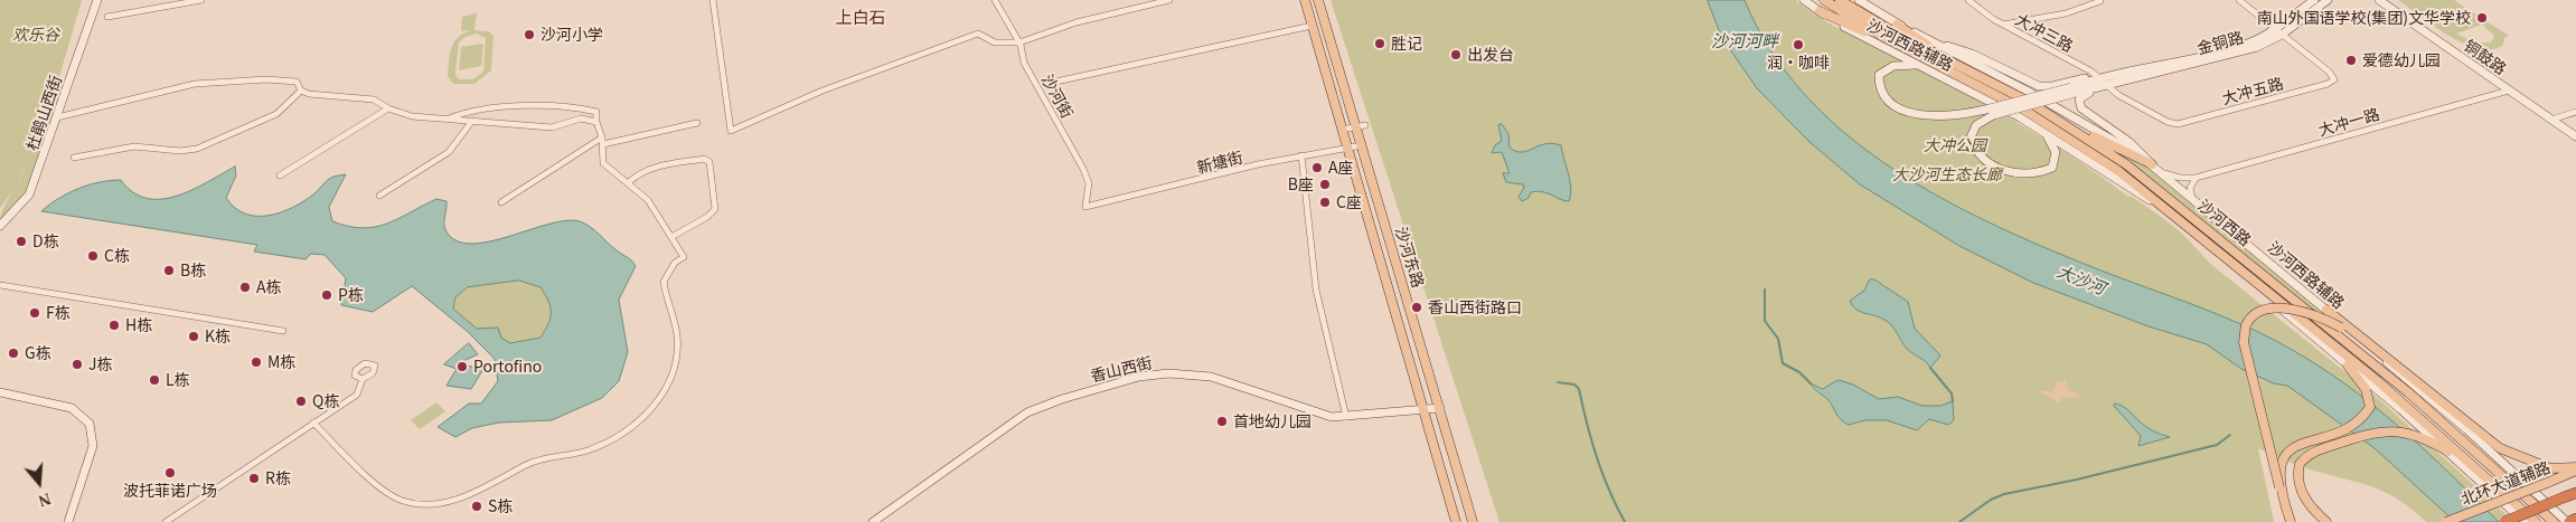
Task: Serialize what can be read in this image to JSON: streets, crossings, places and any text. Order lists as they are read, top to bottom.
{
  "streets": {
    "main road": [
      "金铜路",
      "沙河西路辅路",
      "铜鼓路",
      "杜鹃山西街",
      "沙河西路",
      "沙河东路",
      "香山西街",
      "北环大道辅路"
    ],
    "street": [
      "大冲三路",
      "大冲五路",
      "沙河街",
      "大冲一路",
      "新塘街"
    ]
  },
  "crossings": [
    ["大冲三路", "金铜路"],
    ["大冲三路", "大冲五路"],
    ["金铜路", "大冲五路"],
    ["沙河西路辅路", "大冲一路"],
    ["沙河西路辅路", "沙河西路"],
    ["铜鼓路", "大冲一路"],
    ["沙河街", "新塘街"],
    ["新塘街", "沙河东路"],
    ["沙河东路", "香山西街"]
  ],
  "districts": ["上白石"],
  "water": ["沙河河畔", "大沙河"],
  "parks": ["欢乐谷", "大冲公园", "大沙河生态长廊"],
  "places": [
    "南山外国语学校(集团)文华学校",
    "沙河小学",
    "胜记",
    "润·咖啡",
    "出发台",
    "爱德幼儿园",
    "A座",
    "B座",
    "C座",
    "D栋",
    "C栋",
    "B栋",
    "A栋",
    "P栋",
    "香山西街路口",
    "F栋",
    "H栋",
    "K栋",
    "G栋",
    "M栋",
    "J栋",
    "Portofino",
    "L栋",
    "Q栋",
    "首地幼儿园",
    "波托菲诺广场",
    "R栋",
    "S栋"
  ],
  "north": "bottom"
}
